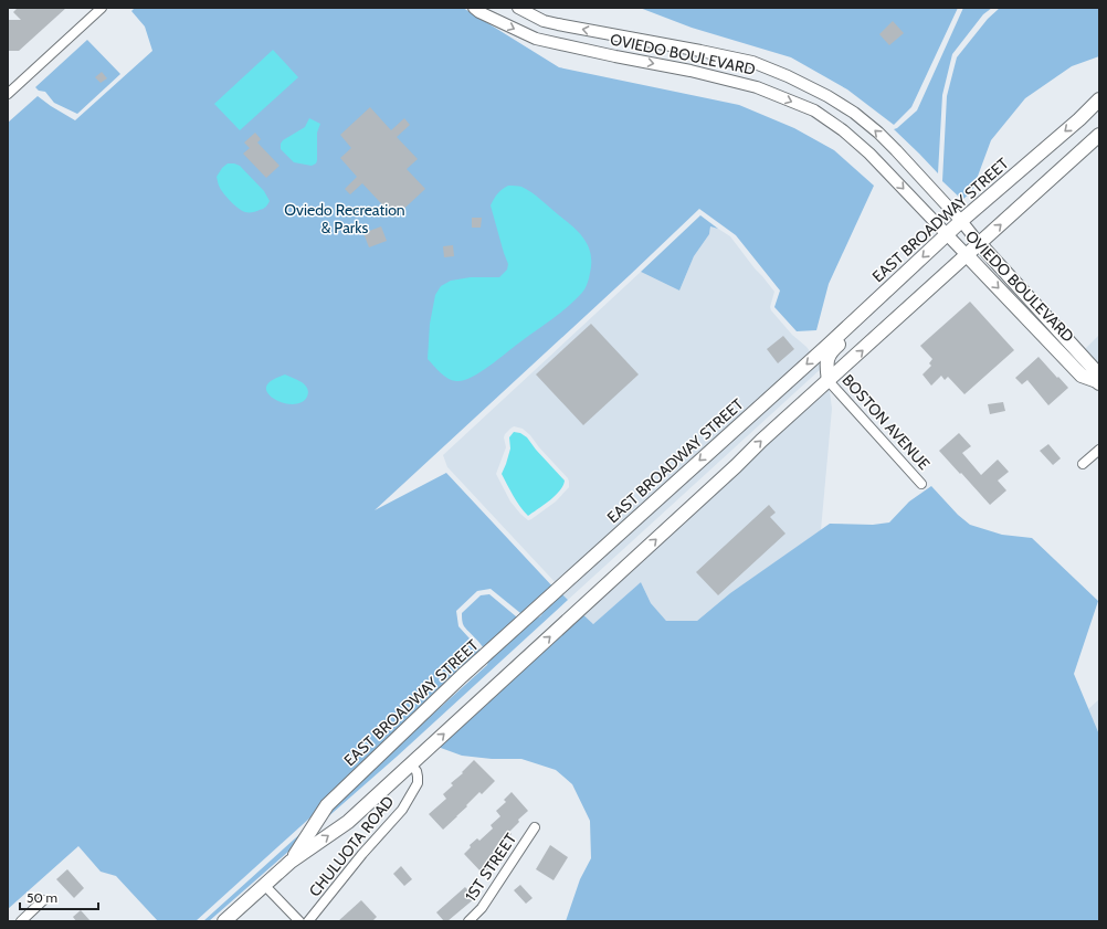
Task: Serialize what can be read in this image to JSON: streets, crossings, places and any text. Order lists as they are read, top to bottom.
{
  "streets": {
    "main road": ["OVIEDO BOULEVARD", "EAST BROADWAY STREET"],
    "street": ["BOSTON AVENUE", "CHULUOTA ROAD", "1ST STREET"]
  },
  "crossings": [
    ["OVIEDO BOULEVARD", "EAST BROADWAY STREET"],
    ["EAST BROADWAY STREET", "BOSTON AVENUE"],
    ["EAST BROADWAY STREET", "CHULUOTA ROAD"]
  ],
  "parks": ["Oviedo Recreation & Parks"],
  "scale_bar": "50 m"
}
